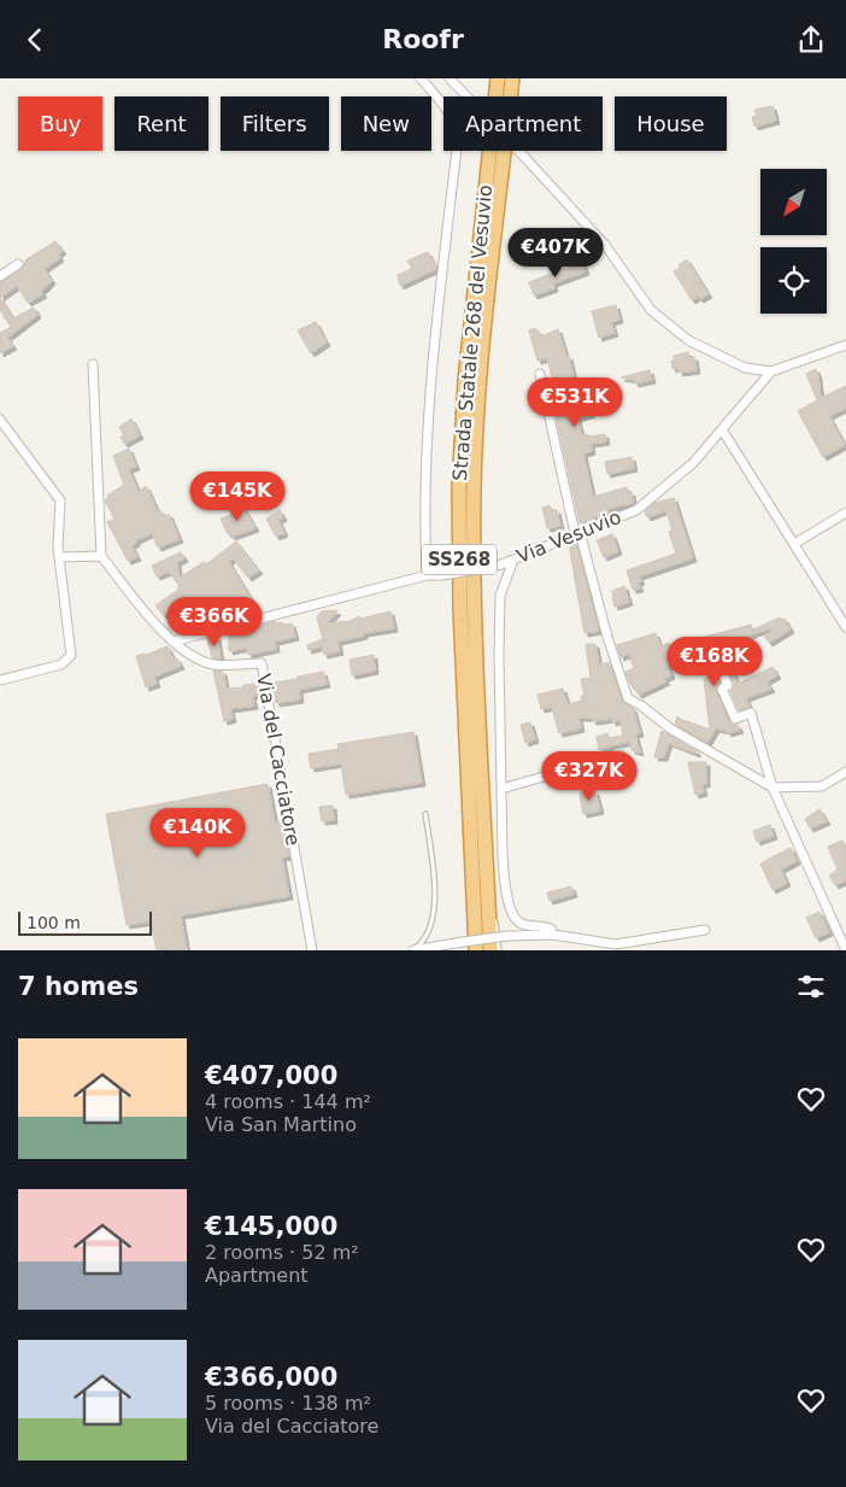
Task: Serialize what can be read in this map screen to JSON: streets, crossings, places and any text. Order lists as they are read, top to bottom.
{
  "streets": {
    "highway": ["Strada Statale 268 del Vesuvio", "SS268"],
    "street": ["Via Vesuvio", "Via del Cacciatore"]
  },
  "crossings": [
    ["Via Vesuvio", "Via del Cacciatore"]
  ],
  "scale_bar": "100 m",
  "north": "bottom left",
  "page": {
    "header": "Roofr",
    "chip": [
      "Buy",
      "Rent",
      "Filters",
      "New",
      "Apartment",
      "House"
    ],
    "price": [
      "€407K",
      "€531K",
      "€145K",
      "€366K",
      "€168K",
      "€327K",
      "€140K"
    ],
    "scale": "100 m",
    "heading": "7 homes",
    "list": [
      {
        "name": "€407,000",
        "note": "4 rooms · 144 m² · Via San Martino"
      },
      {
        "name": "€145,000",
        "note": "2 rooms · 52 m² · Apartment"
      },
      {
        "name": "€366,000",
        "note": "5 rooms · 138 m² · Via del Cacciatore"
      }
    ]
  }
}
